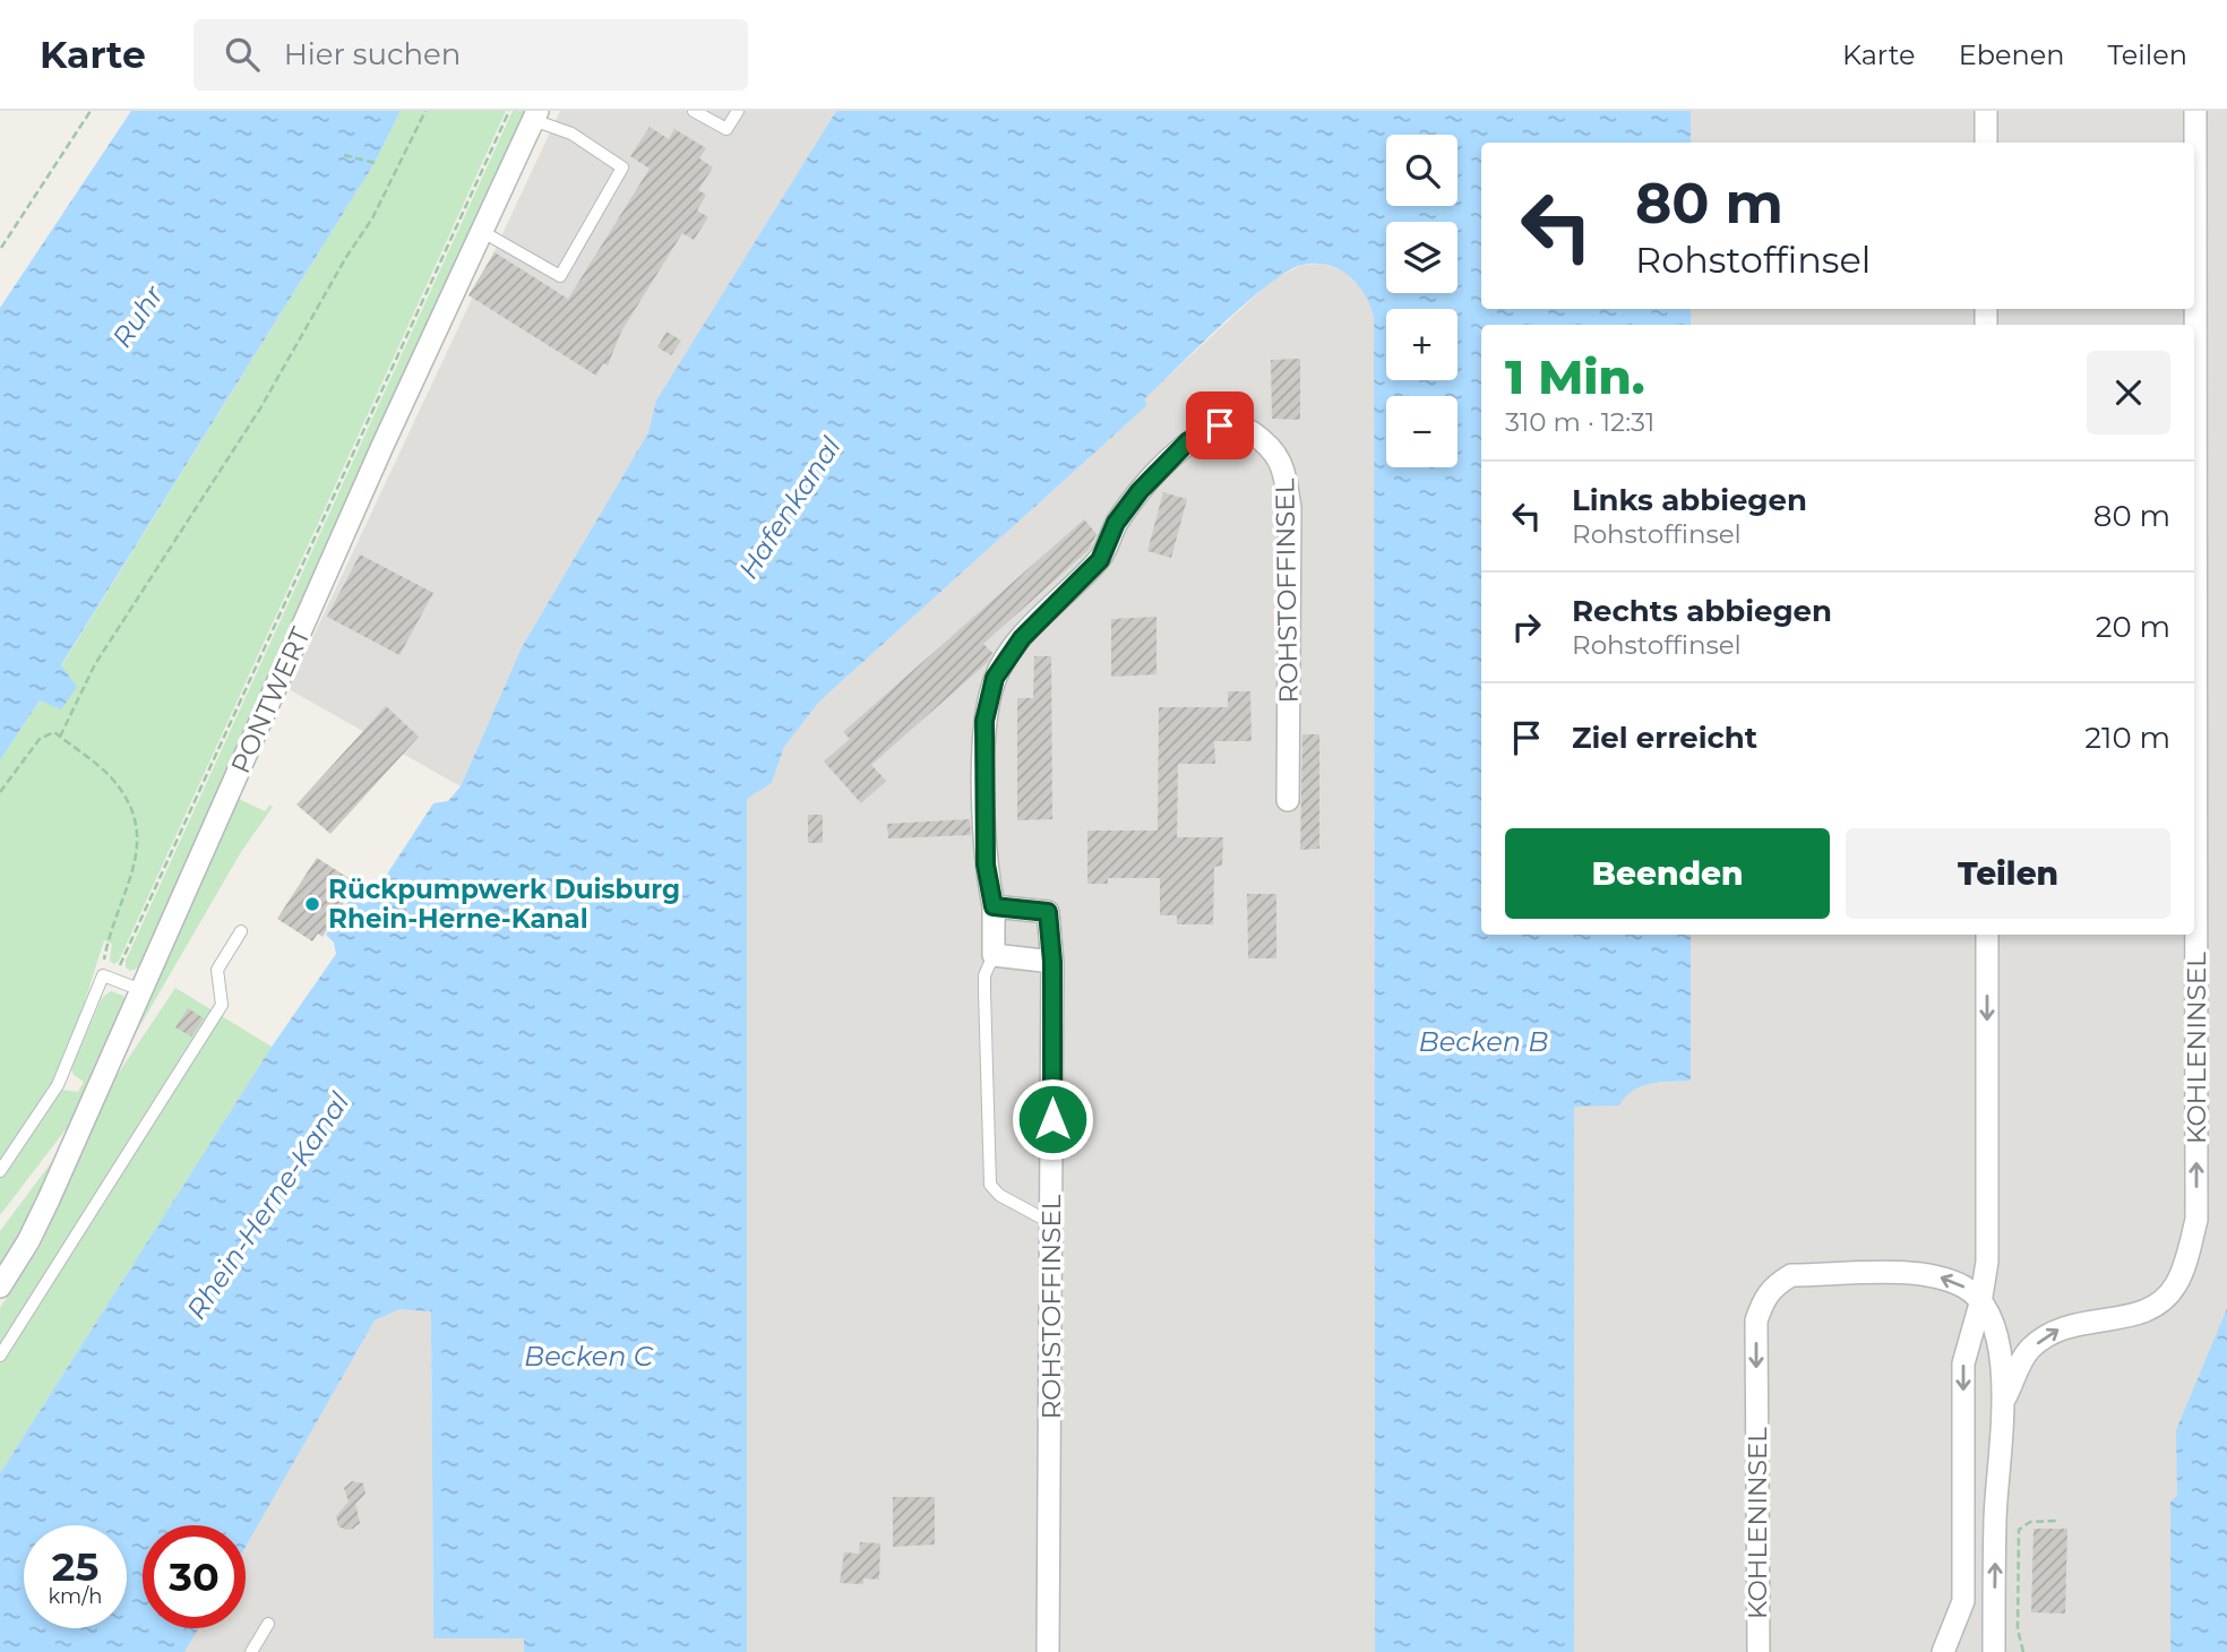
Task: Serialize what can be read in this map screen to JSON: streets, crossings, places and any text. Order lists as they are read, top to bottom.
{
  "streets": {
    "street": ["ROHSTOFFINSEL", "PONTWERT", "KOHLENINSEL"]
  },
  "water": [
    "Ruhr",
    "Hafenkanal",
    "Becken B",
    "Rhein-Herne-Kanal",
    "Becken C"
  ],
  "places": ["Rückpumpwerk Duisburg Rhein-Herne-Kanal"],
  "page": {
    "header": "Karte",
    "search": "Hier suchen",
    "nav": ["Karte", "Ebenen", "Teilen"],
    "map_buttons": ["+", "−"],
    "turn": ["80 m", "Rohstoffinsel"],
    "heading": ["1 Min.", "310 m · 12:31"],
    "list": [
      {
        "name": "Links abbiegen",
        "note": "Rohstoffinsel",
        "value": "80 m"
      },
      {
        "name": "Rechts abbiegen",
        "note": "Rohstoffinsel",
        "value": "20 m"
      },
      {
        "name": "Ziel erreicht",
        "value": "210 m"
      }
    ],
    "buttons": ["Beenden", "Teilen"],
    "speed": "25 km/h",
    "limit": "30"
  }
}
